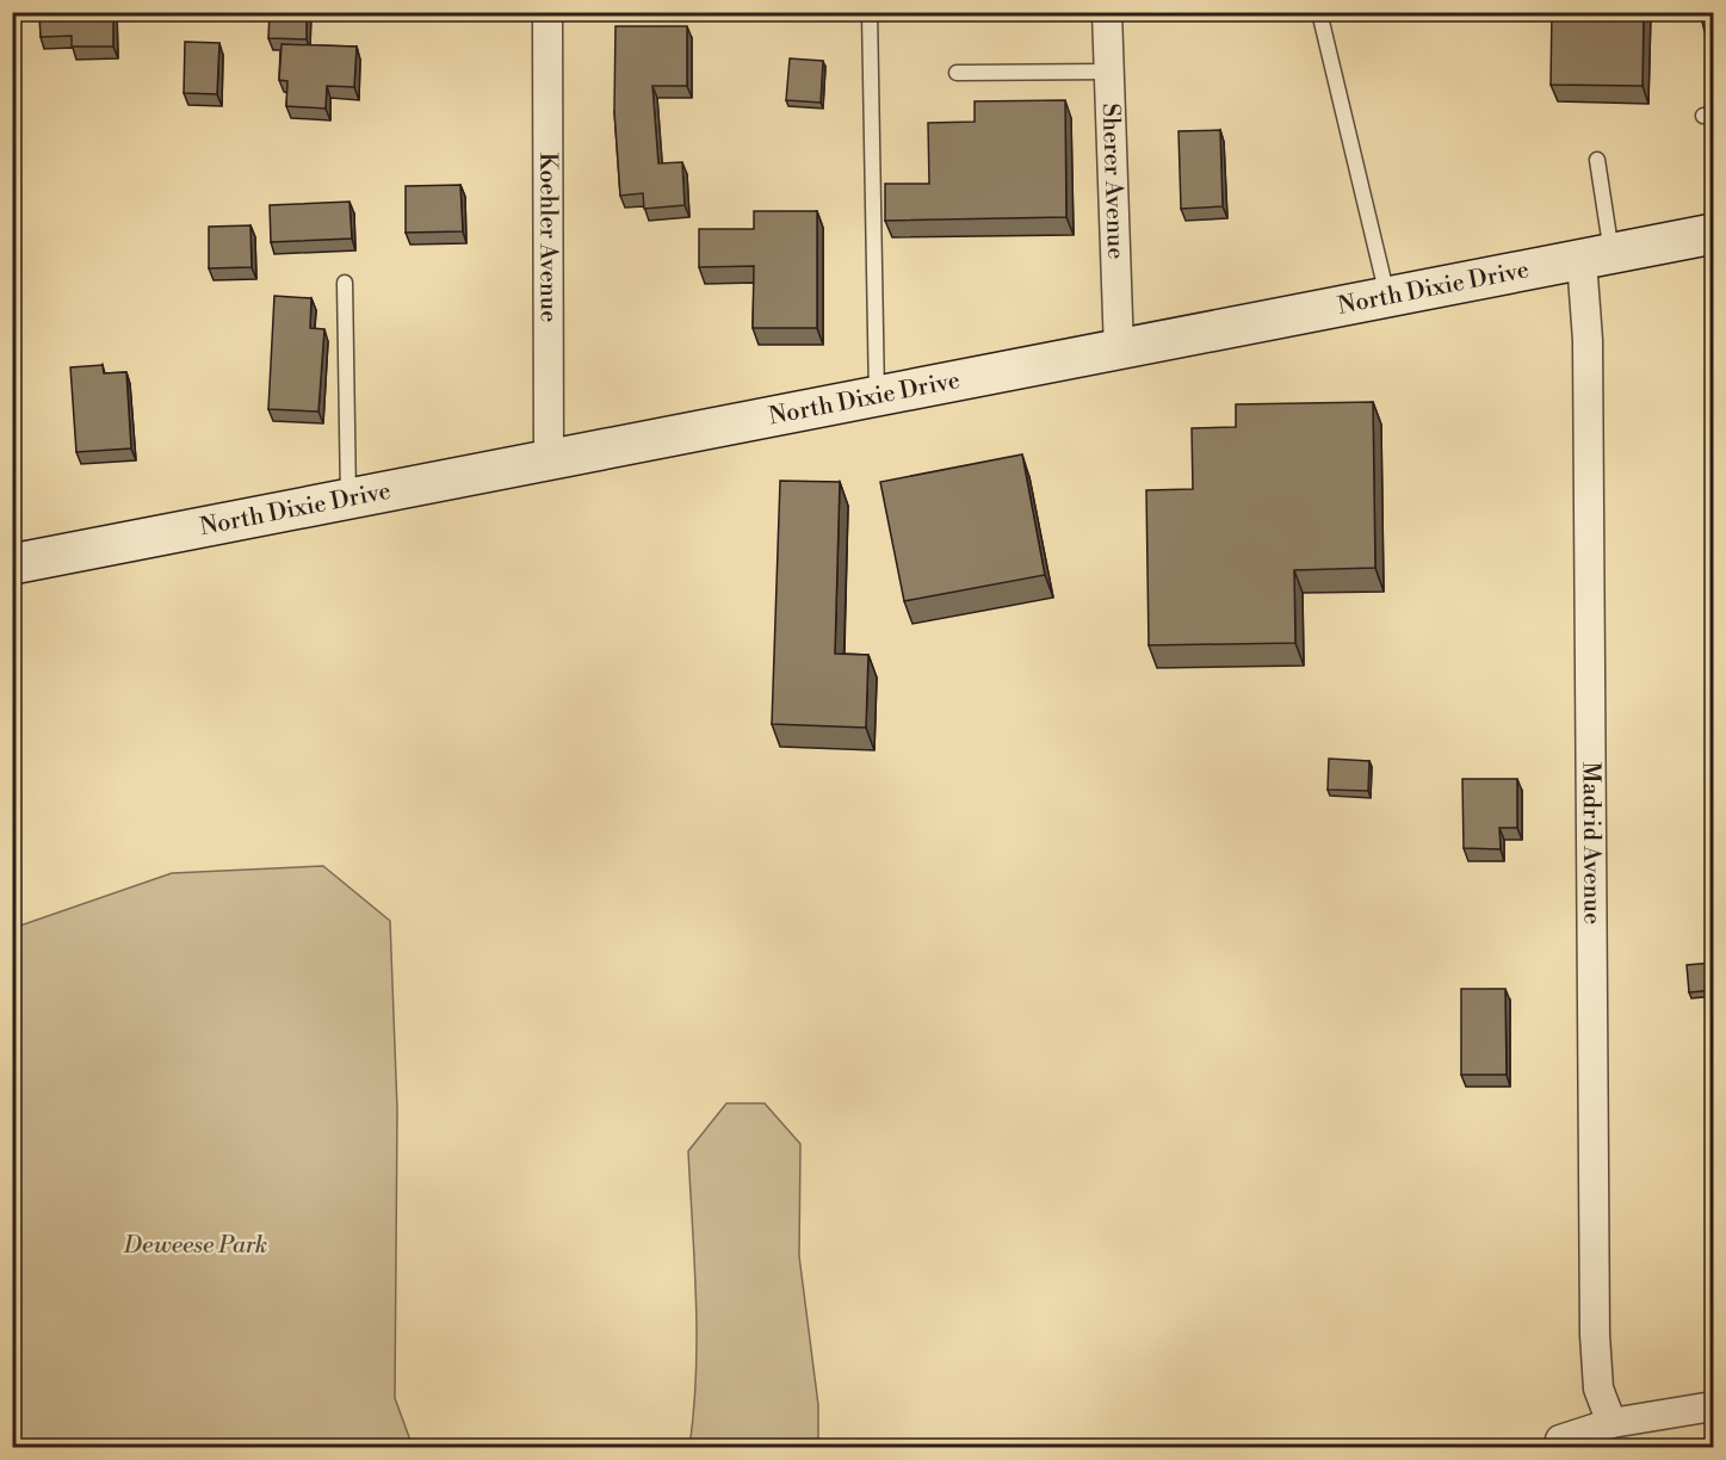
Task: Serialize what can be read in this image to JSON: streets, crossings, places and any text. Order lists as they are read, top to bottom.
{
  "streets": {
    "main road": ["North Dixie Drive"],
    "street": ["Sherer Avenue", "Koehler Avenue", "Madrid Avenue"]
  },
  "crossings": [
    ["Sherer Avenue", "North Dixie Drive"],
    ["Koehler Avenue", "North Dixie Drive"],
    ["North Dixie Drive", "Madrid Avenue"]
  ],
  "parks": ["Deweese Park"]
}
